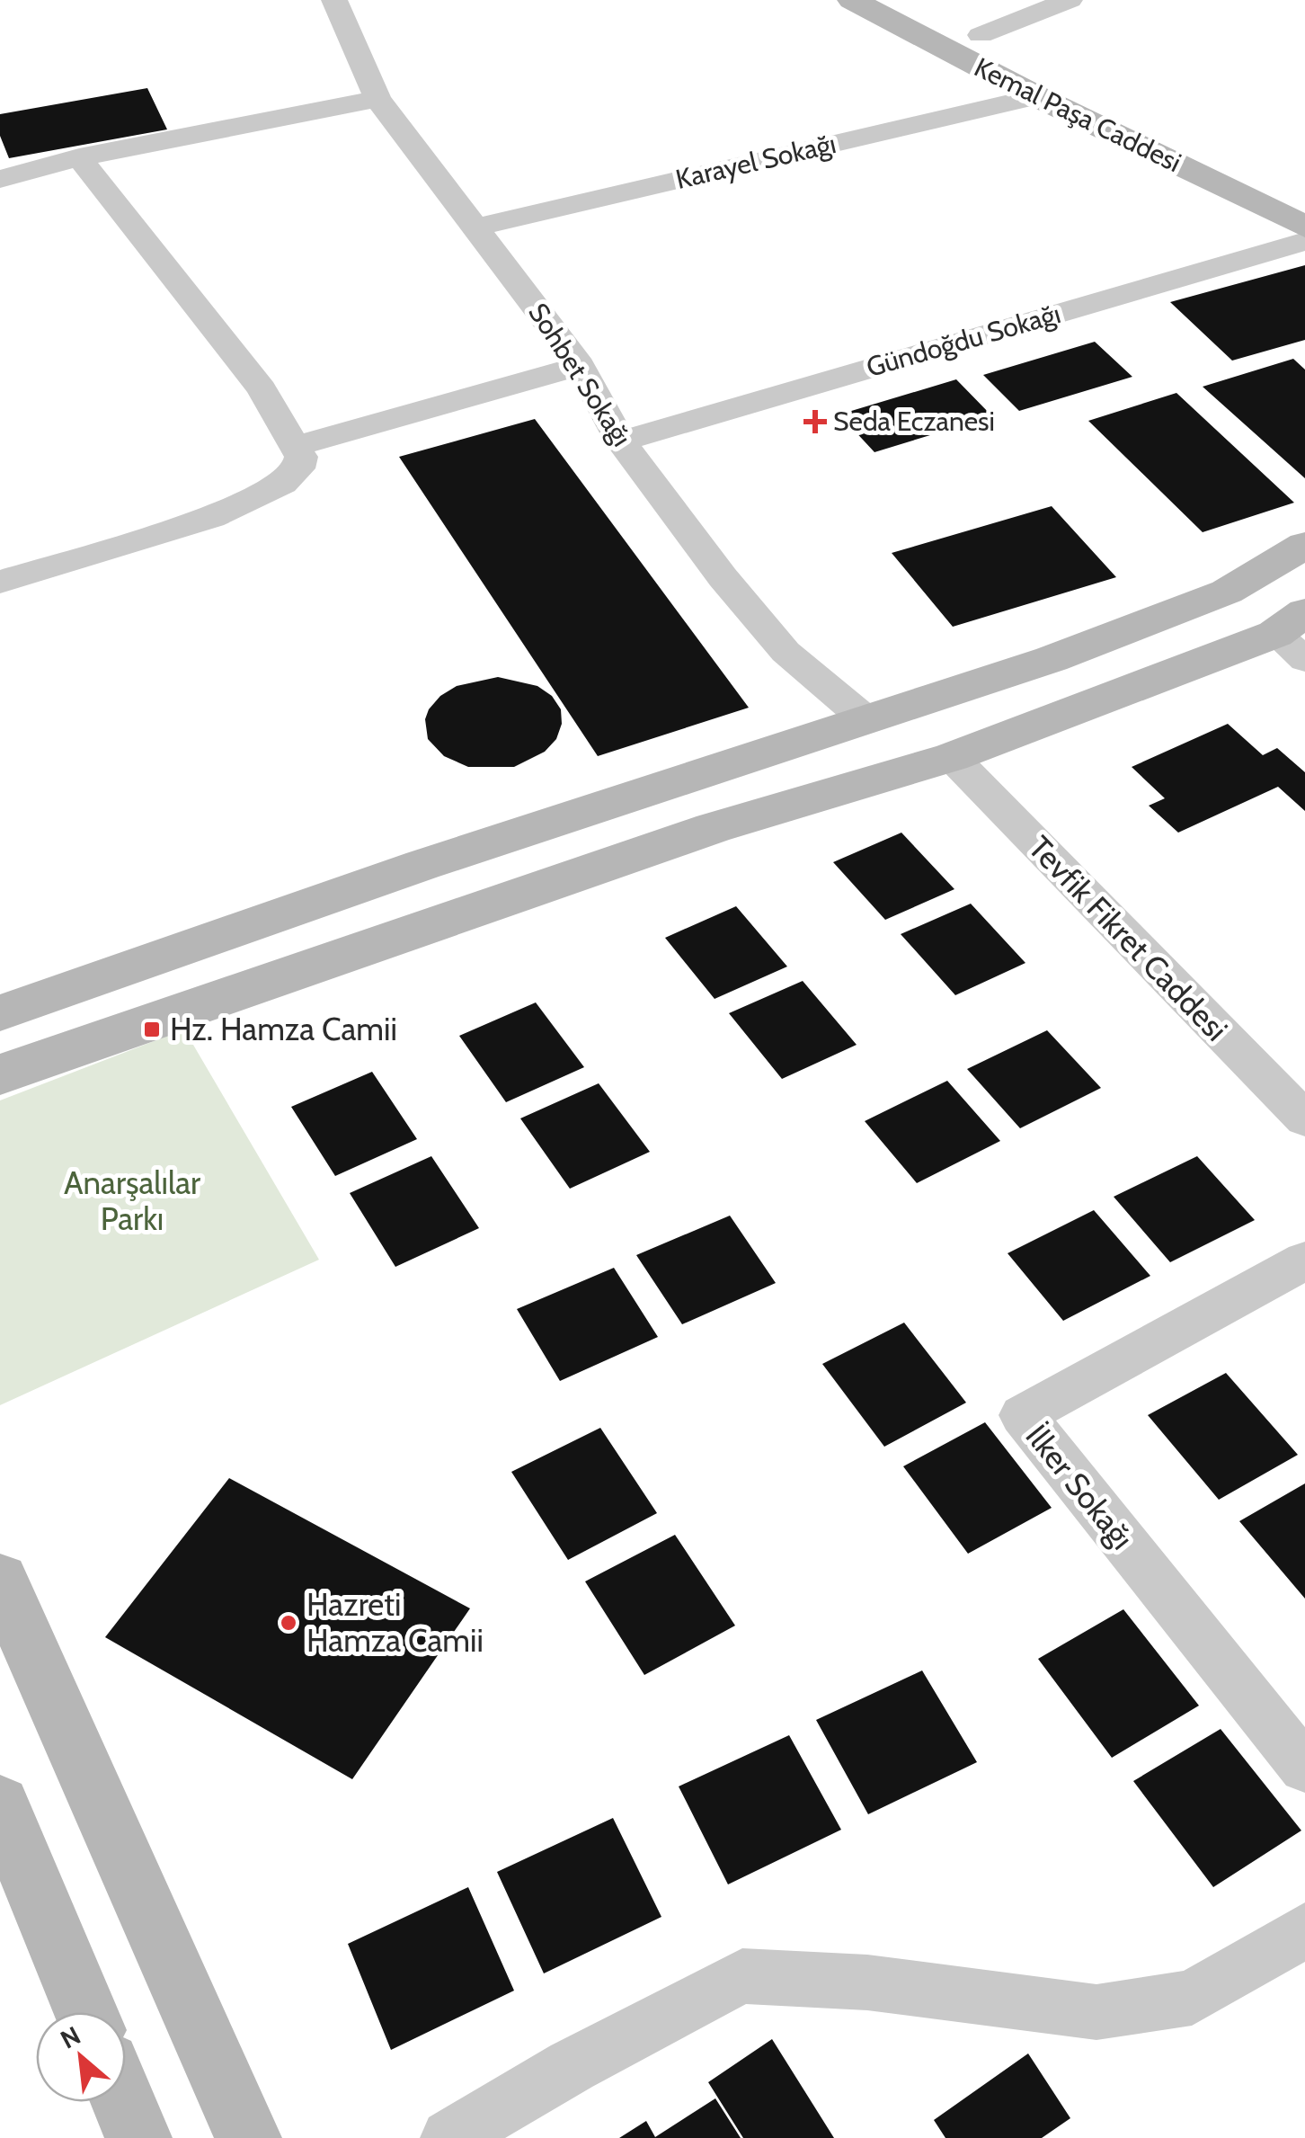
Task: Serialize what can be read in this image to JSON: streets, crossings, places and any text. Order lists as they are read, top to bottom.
{
  "streets": {
    "street": [
      "Kemal Paşa Caddesi",
      "Karayel Sokağı",
      "Gündoğdu Sokağı",
      "Sohbet Sokağı",
      "Tevfik Fikret Caddesi",
      "İlker Sokağı"
    ]
  },
  "crossings": [
    ["Kemal Paşa Caddesi", "Karayel Sokağı"],
    ["Karayel Sokağı", "Sohbet Sokağı"],
    ["Gündoğdu Sokağı", "Sohbet Sokağı"]
  ],
  "parks": ["Anarşalılar Parkı"],
  "places": {
    "health": ["Seda Eczanesi"],
    "transit": ["Hz. Hamza Camii"],
    "other": ["Hazreti Hamza Camii"]
  },
  "north": "top left"
}
